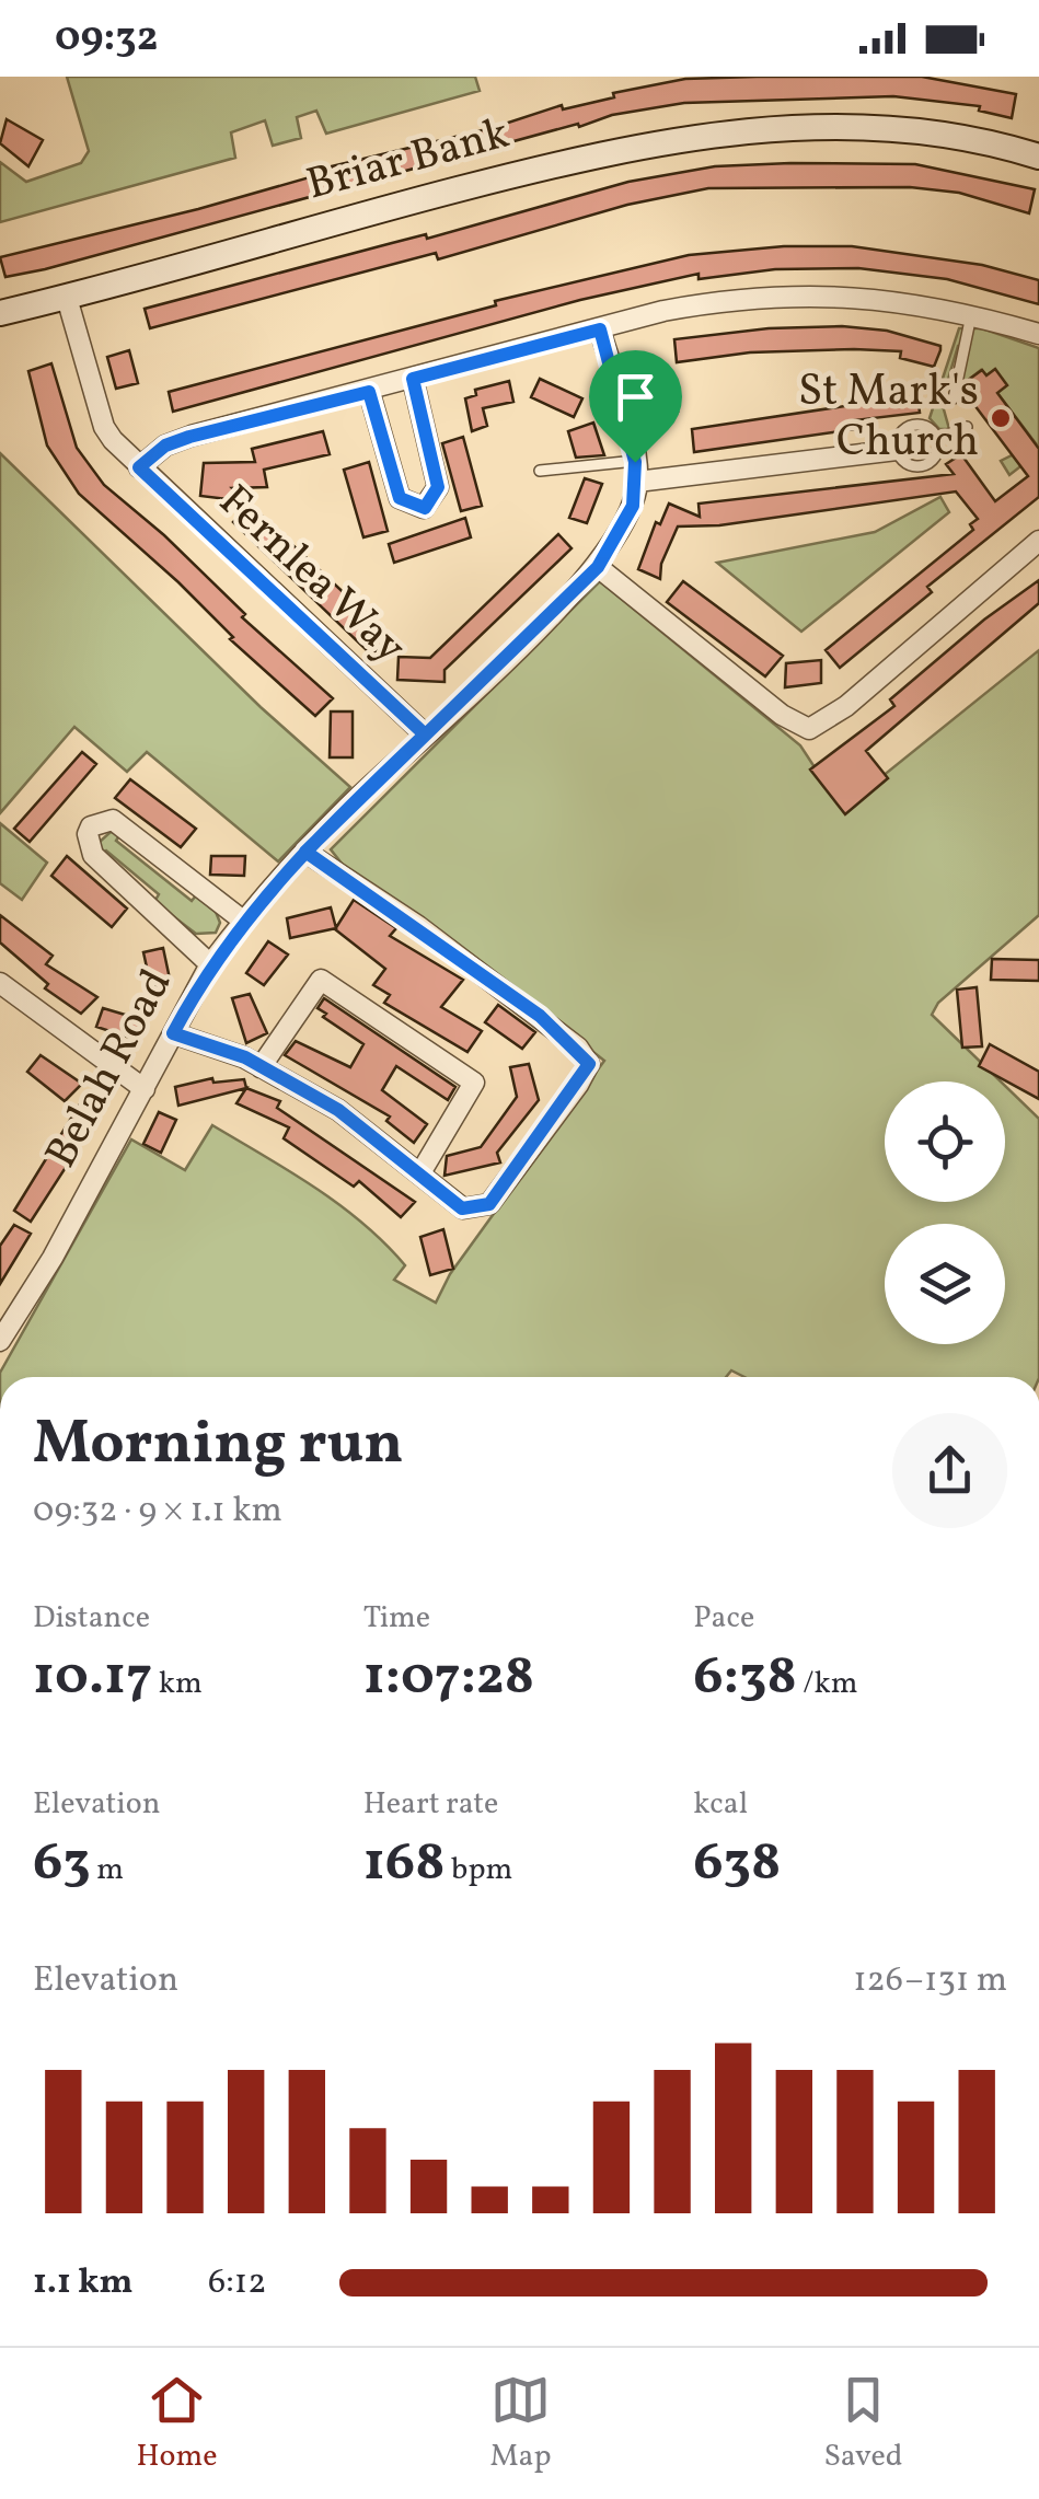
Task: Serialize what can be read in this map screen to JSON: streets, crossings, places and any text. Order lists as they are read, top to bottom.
{
  "streets": {
    "street": ["Briar Bank", "Fernlea Way", "Belah Road"]
  },
  "crossings": [
    ["Briar Bank", "Fernlea Way"],
    ["Fernlea Way", "Belah Road"]
  ],
  "places": ["St Mark's Church"],
  "page": {
    "status": "09:32",
    "heading": ["Morning run", "09:32 · 9 × 1.1 km"],
    "stats": [
      ["Distance", "10.17 km"],
      ["Time", "1:07:28"],
      ["Pace", "6:38 /km"],
      ["Elevation", "63 m"],
      ["Heart rate", "168 bpm"],
      ["kcal", "638"]
    ],
    "chart": ["Elevation", "126–131 m"],
    "list": [
      {
        "name": "1.1 km",
        "note": "6:12"
      }
    ],
    "tabs": ["Home", "Map", "Saved"]
  }
}
